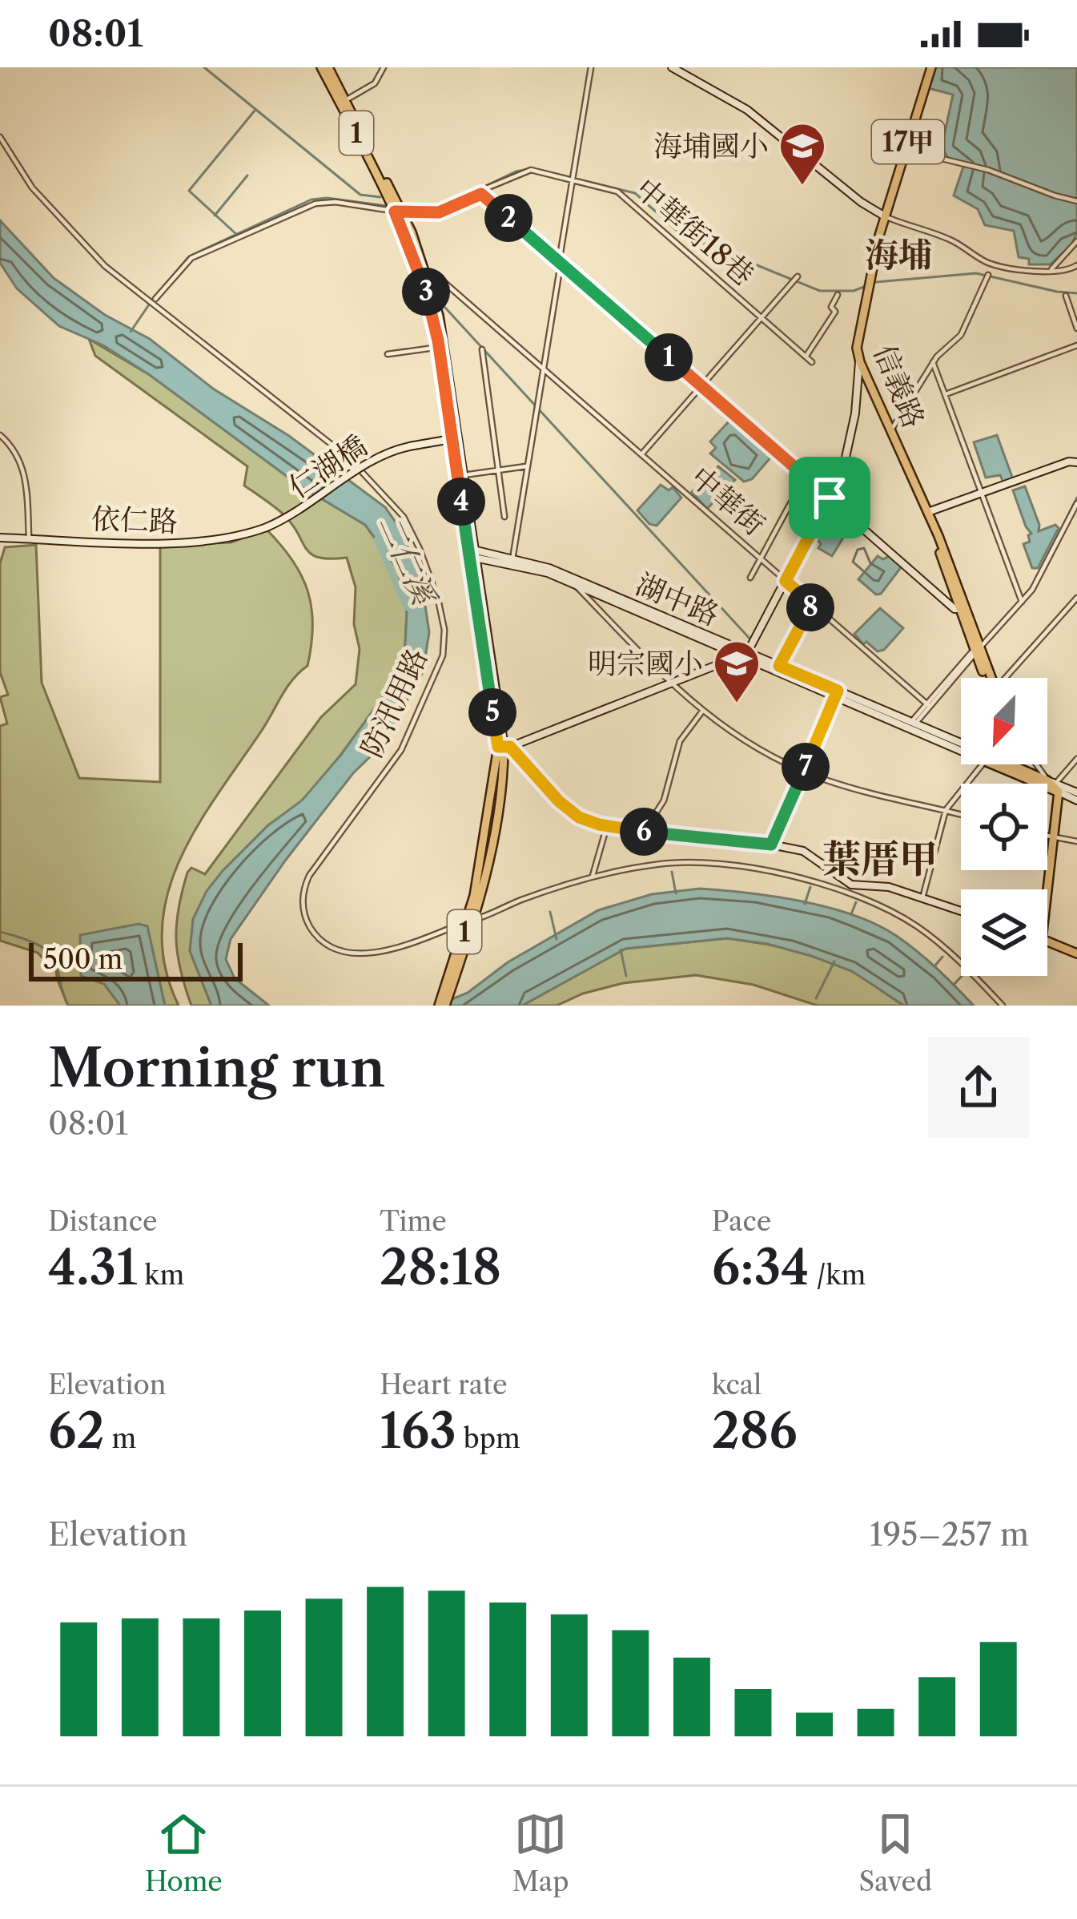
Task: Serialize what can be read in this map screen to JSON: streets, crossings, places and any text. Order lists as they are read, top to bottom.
{
  "streets": {
    "main road": [
      "1",
      "17甲",
      "信義路",
      "湖中路"
    ],
    "street": [
      "中華街18巷",
      "仁湖橋",
      "中華街",
      "依仁路",
      "防汛用路"
    ]
  },
  "crossings": [
    ["1", "仁湖橋"],
    ["1", "中華街"],
    ["1", "湖中路"],
    ["1", "防汛用路"],
    ["17甲", "信義路"],
    ["信義路", "中華街"],
    ["仁湖橋", "依仁路"],
    ["中華街", "湖中路"]
  ],
  "districts": ["海埔", "葉厝甲"],
  "water": ["二仁溪"],
  "places": {
    "school or university": ["海埔國小", "明宗國小"]
  },
  "scale_bar": "500 m",
  "north": "bottom left",
  "page": {
    "status": "08:01",
    "pins": [
      "2",
      "3",
      "1",
      "4",
      "8",
      "5",
      "7",
      "6"
    ],
    "scale": "500 m",
    "heading": ["Morning run", "08:01"],
    "stats": [
      ["Distance", "4.31 km"],
      ["Time", "28:18"],
      ["Pace", "6:34 /km"],
      ["Elevation", "62 m"],
      ["Heart rate", "163 bpm"],
      ["kcal", "286"]
    ],
    "chart": ["Elevation", "195–257 m"],
    "tabs": ["Home", "Map", "Saved"]
  }
}
